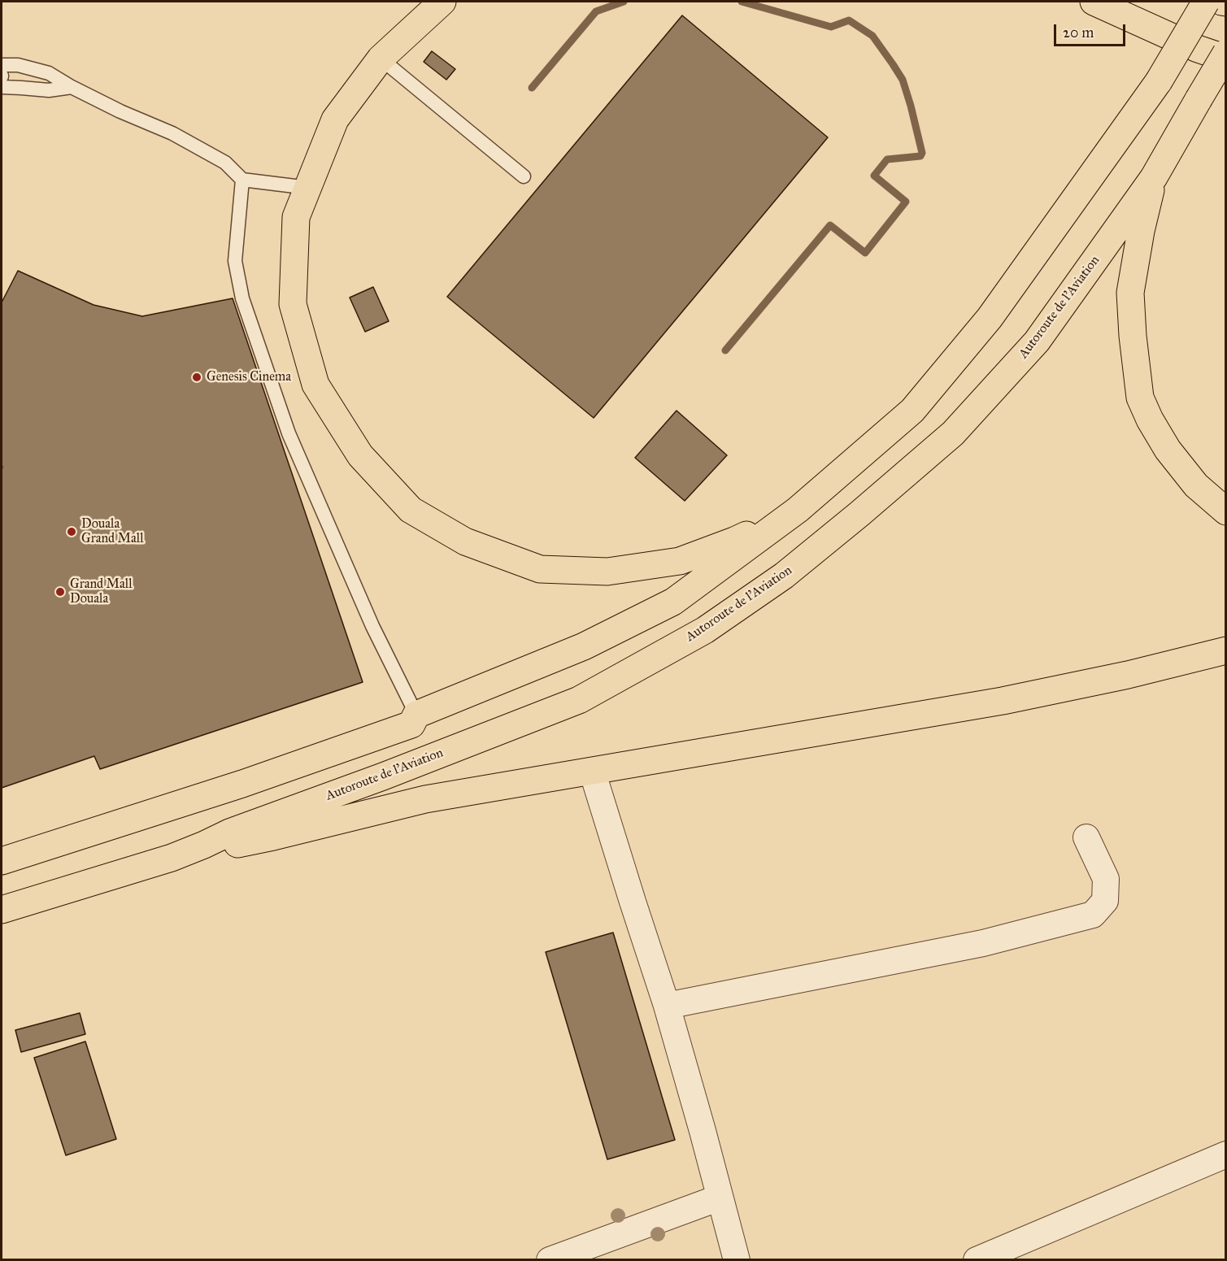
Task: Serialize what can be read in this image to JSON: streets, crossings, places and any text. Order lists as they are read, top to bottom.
{
  "streets": {
    "highway": ["Autoroute de l'Aviation"]
  },
  "places": ["Genesis Cinema", "Douala Grand Mall", "Grand Mall Douala"],
  "scale_bar": "20 m"
}
